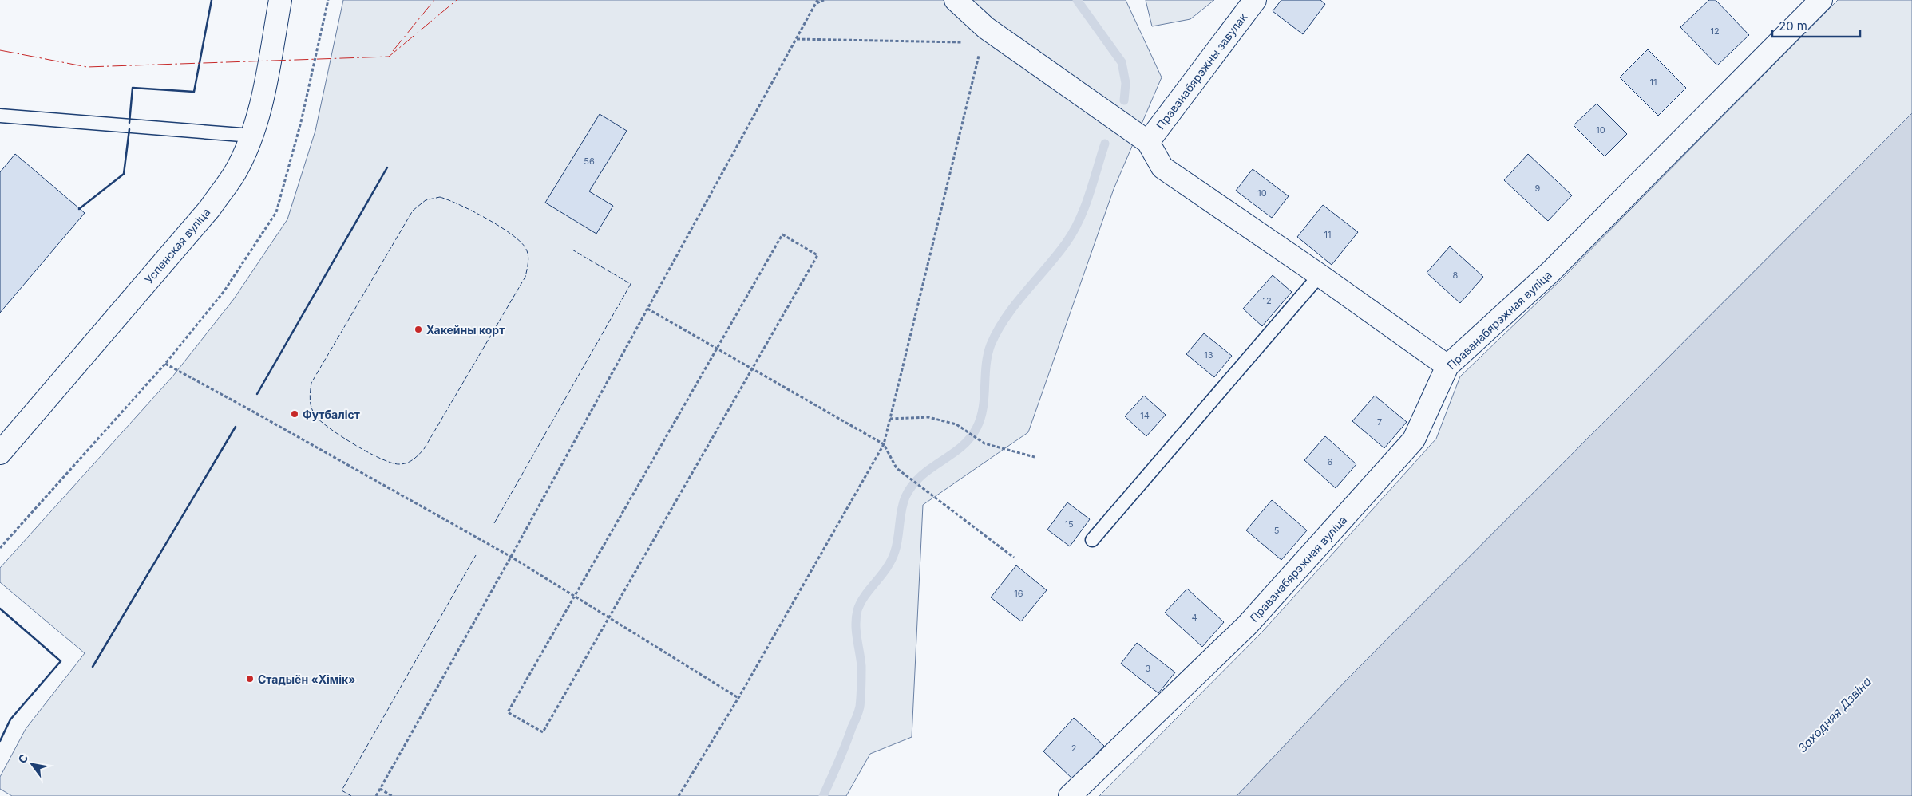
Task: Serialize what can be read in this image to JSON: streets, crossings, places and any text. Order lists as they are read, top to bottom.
{
  "streets": {
    "street": ["Праванабярэжны завулак", "Успенская вуліца", "Праванабярэжная вуліца"]
  },
  "water": ["Заходняя Дзвіна"],
  "places": ["Хакейны корт", "Футбаліст", "Стадыён «Хімік»"],
  "house_numbers": [
    "12",
    "11",
    "10",
    "56",
    "9",
    "10",
    "11",
    "8",
    "12",
    "13",
    "14",
    "7",
    "6",
    "15",
    "5",
    "16",
    "4",
    "3",
    "2"
  ],
  "scale_bar": "20 m",
  "north": "top left"
}
